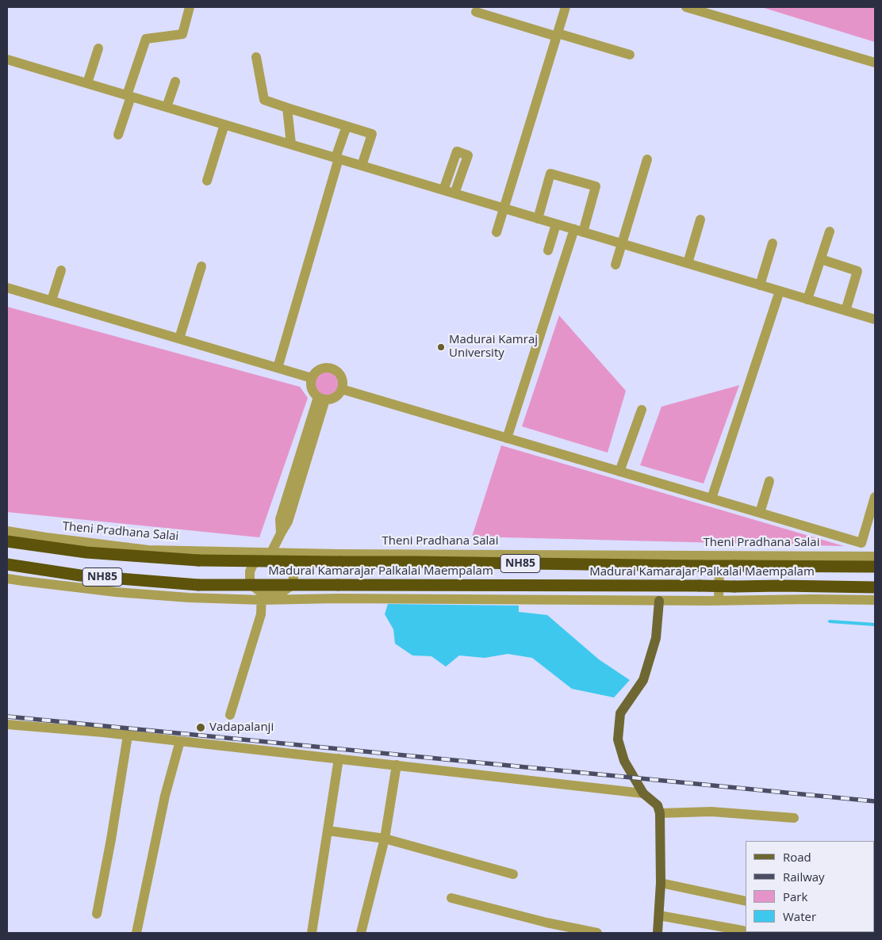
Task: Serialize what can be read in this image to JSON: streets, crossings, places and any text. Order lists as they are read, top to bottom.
{
  "streets": {
    "highway": ["NH85", "Madurai Kamarajar Palkalai Maempalam"],
    "street": ["Theni Pradhana Salai"]
  },
  "crossings": [
    ["Theni Pradhana Salai", "NH85"]
  ],
  "places": ["Madurai Kamraj University", "Vadapalanji"],
  "legend": [
    "Road",
    "Railway",
    "Park",
    "Water"
  ]
}
